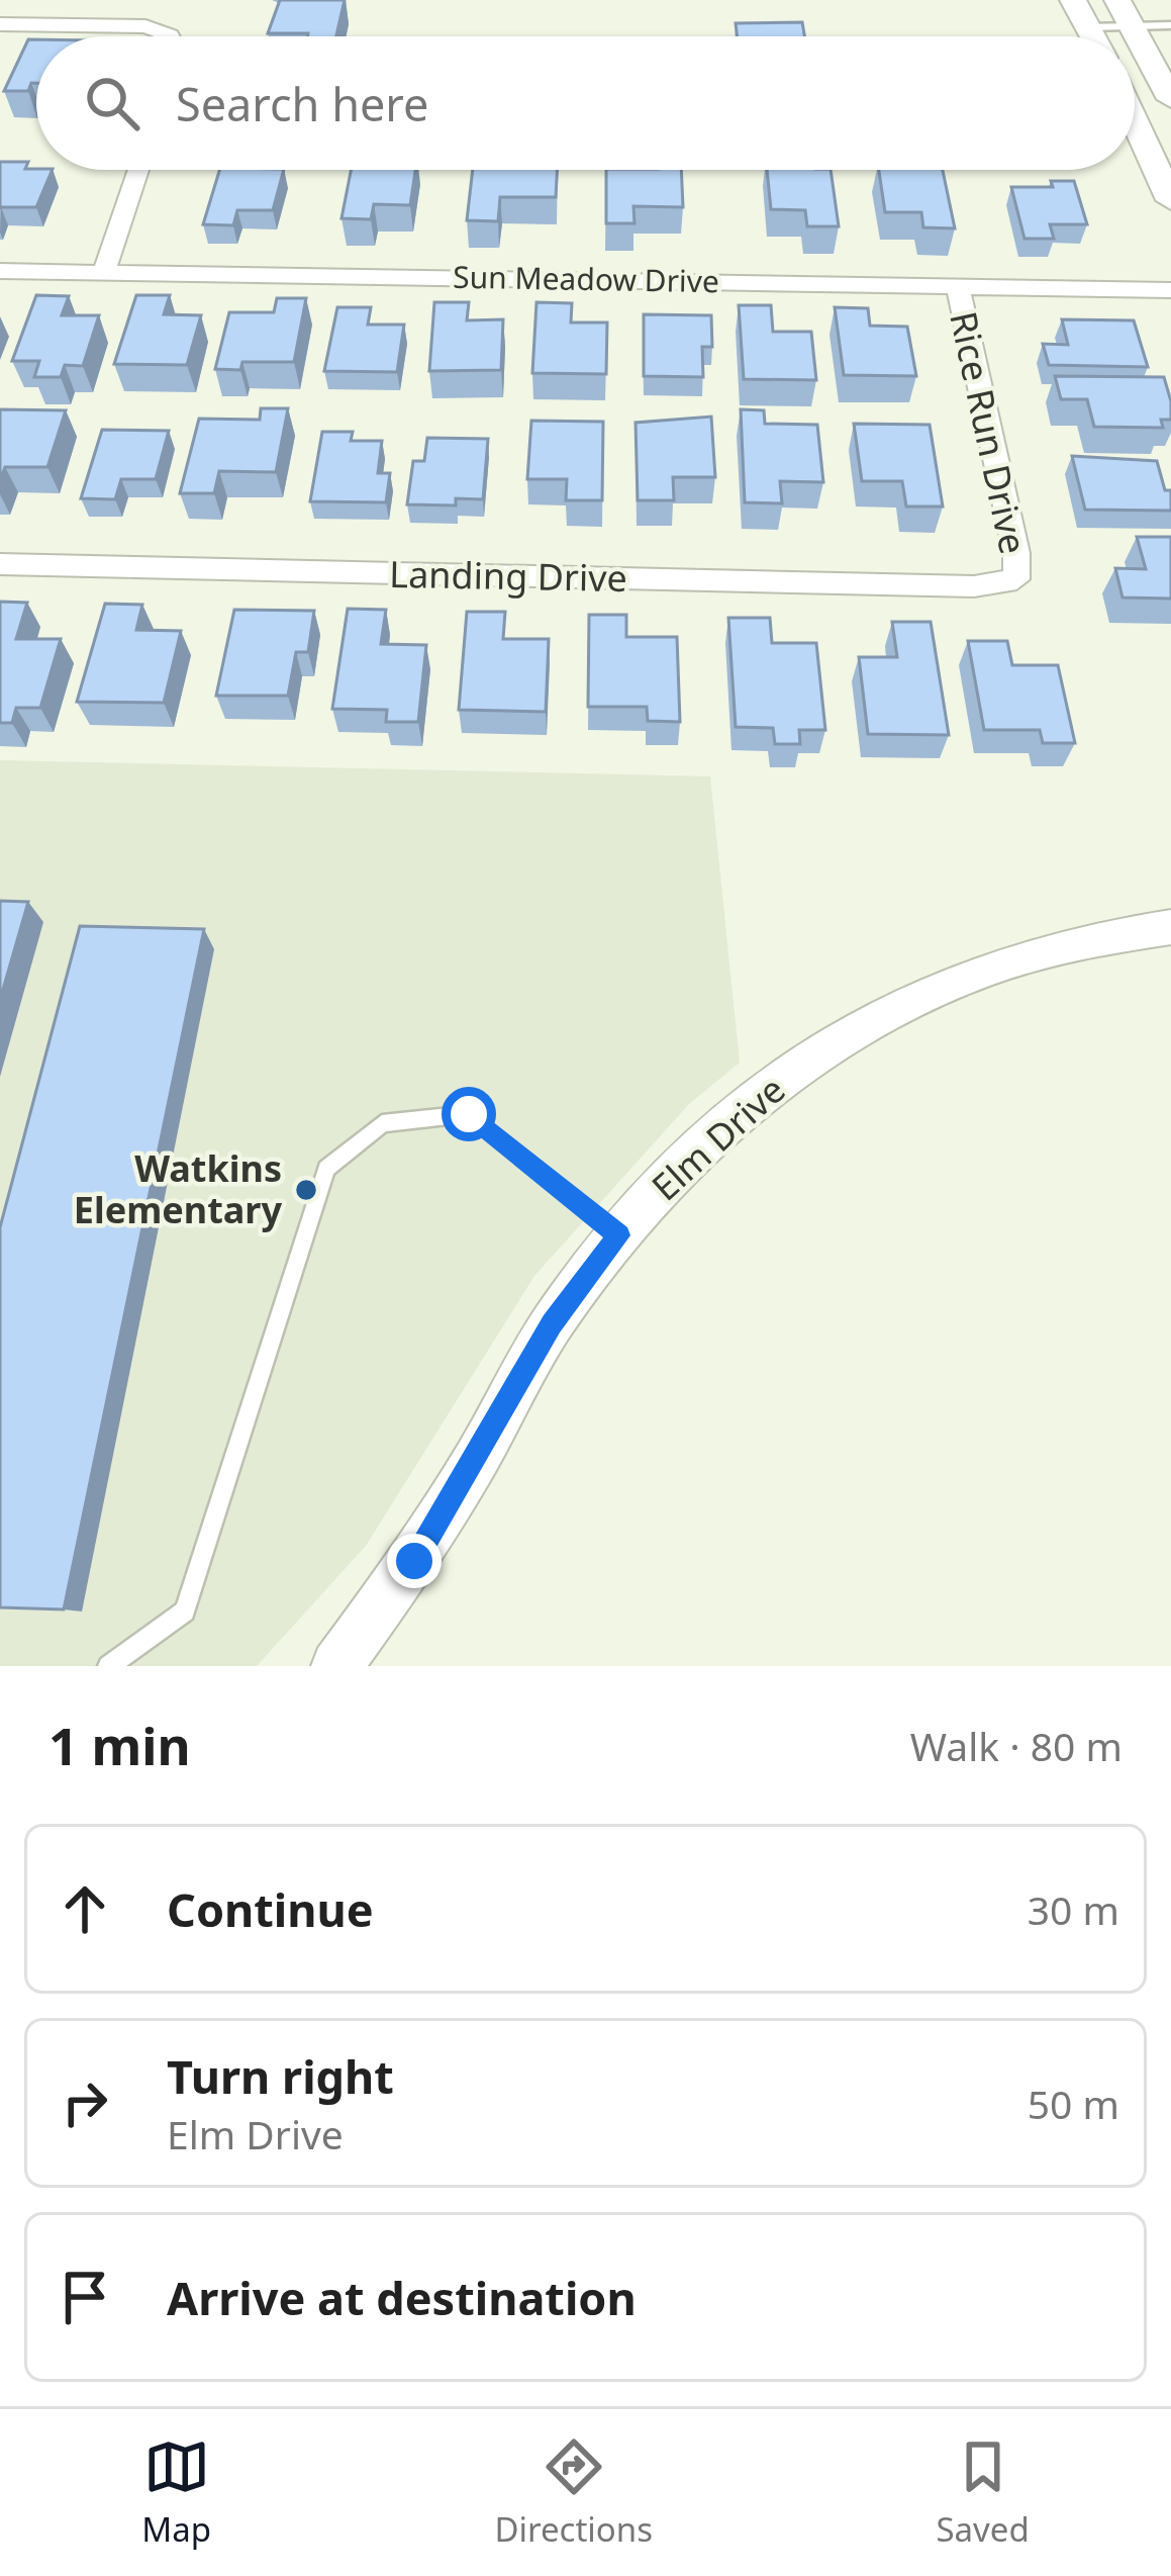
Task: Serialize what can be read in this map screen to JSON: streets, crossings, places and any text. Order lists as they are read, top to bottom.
{
  "streets": {
    "street": [
      "Sun Meadow Drive",
      "Rice Run Drive",
      "Landing Drive",
      "Elm Drive"
    ]
  },
  "crossings": [
    ["Sun Meadow Drive", "Rice Run Drive"],
    ["Rice Run Drive", "Landing Drive"]
  ],
  "places": ["Watkins Elementary"],
  "page": {
    "search": "Search here",
    "heading": ["1 min", "Walk · 80 m"],
    "list": [
      ["Continue", "30 m"],
      ["Turn right", "Elm Drive", "50 m"],
      "Arrive at destination"
    ],
    "nav": ["Map", "Directions", "Saved"]
  }
}
